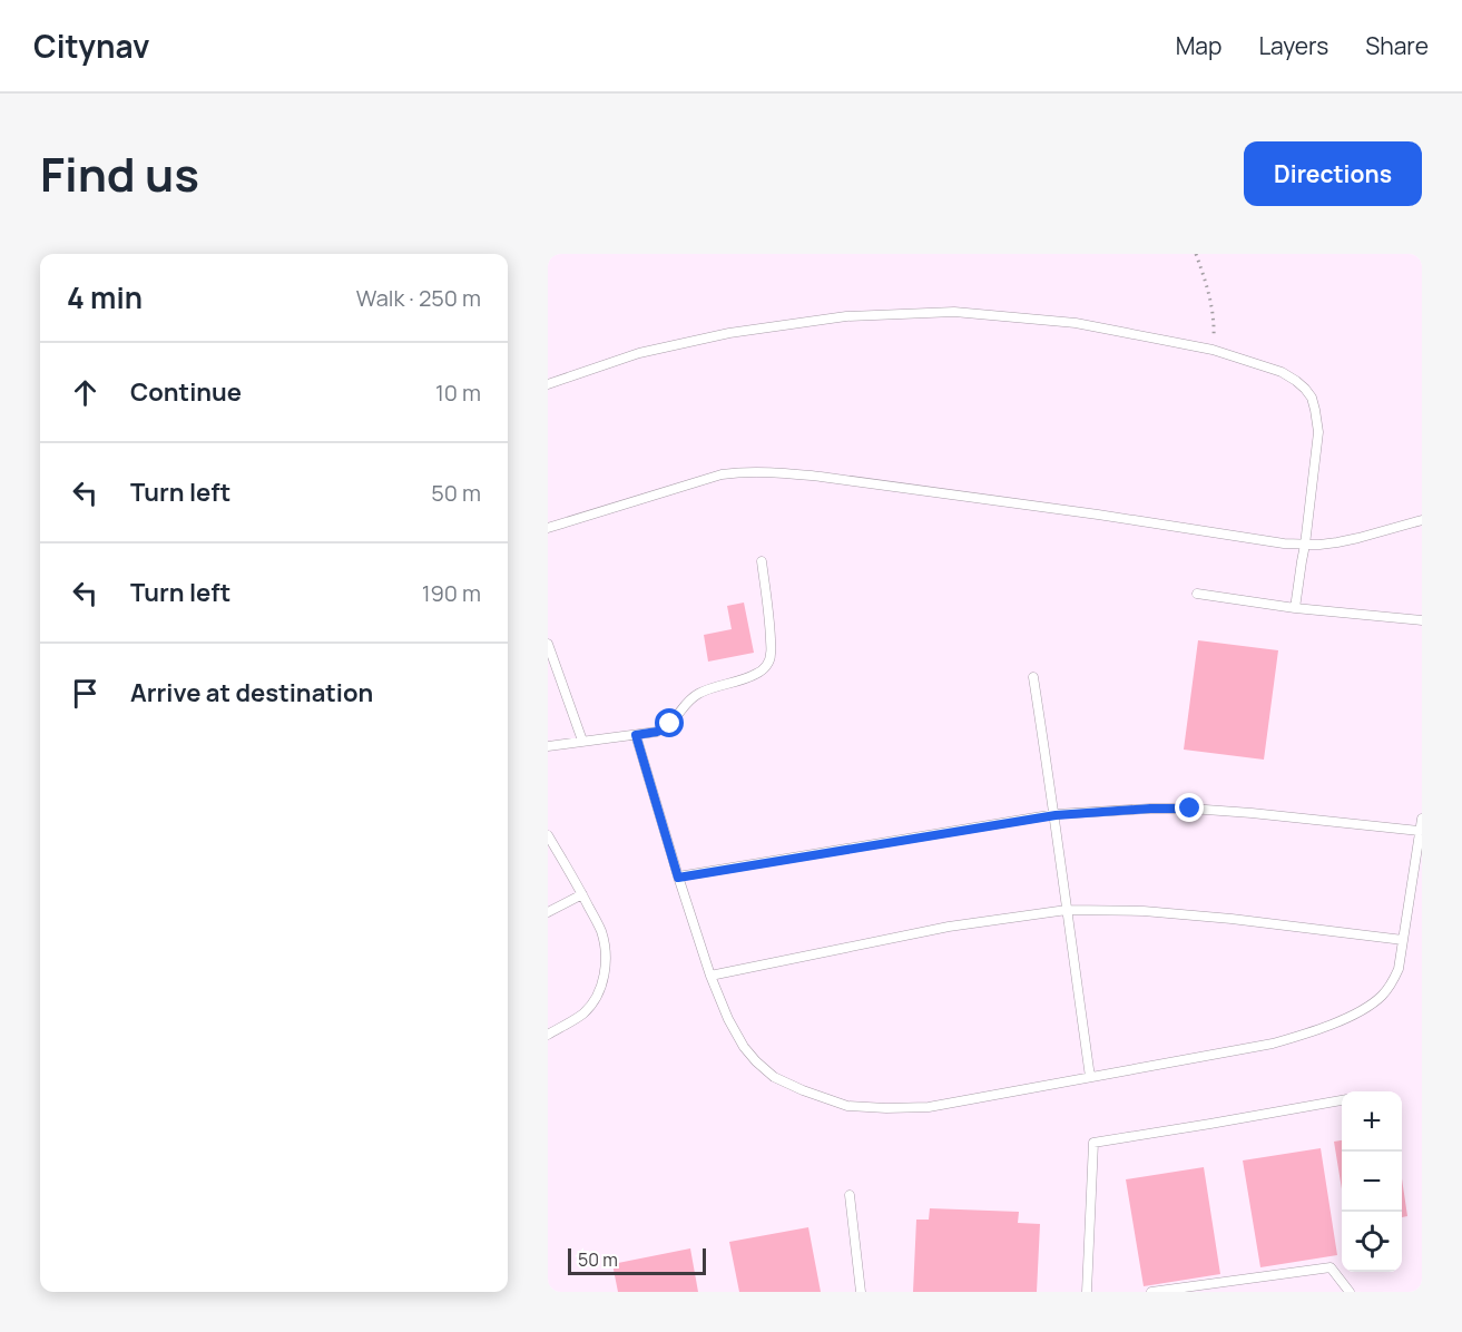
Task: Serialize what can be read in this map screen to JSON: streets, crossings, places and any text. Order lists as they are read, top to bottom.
{
  "scale_bar": "50 m",
  "page": {
    "header": "Citynav",
    "nav": ["Map", "Layers", "Share"],
    "title": "Find us",
    "buttons": "Directions",
    "heading": ["4 min", "Walk · 250 m"],
    "list": [
      ["Continue", "10 m"],
      ["Turn left", "50 m"],
      ["Turn left", "190 m"],
      "Arrive at destination"
    ],
    "map_buttons": ["+", "−"],
    "scale": "50 m"
  }
}
